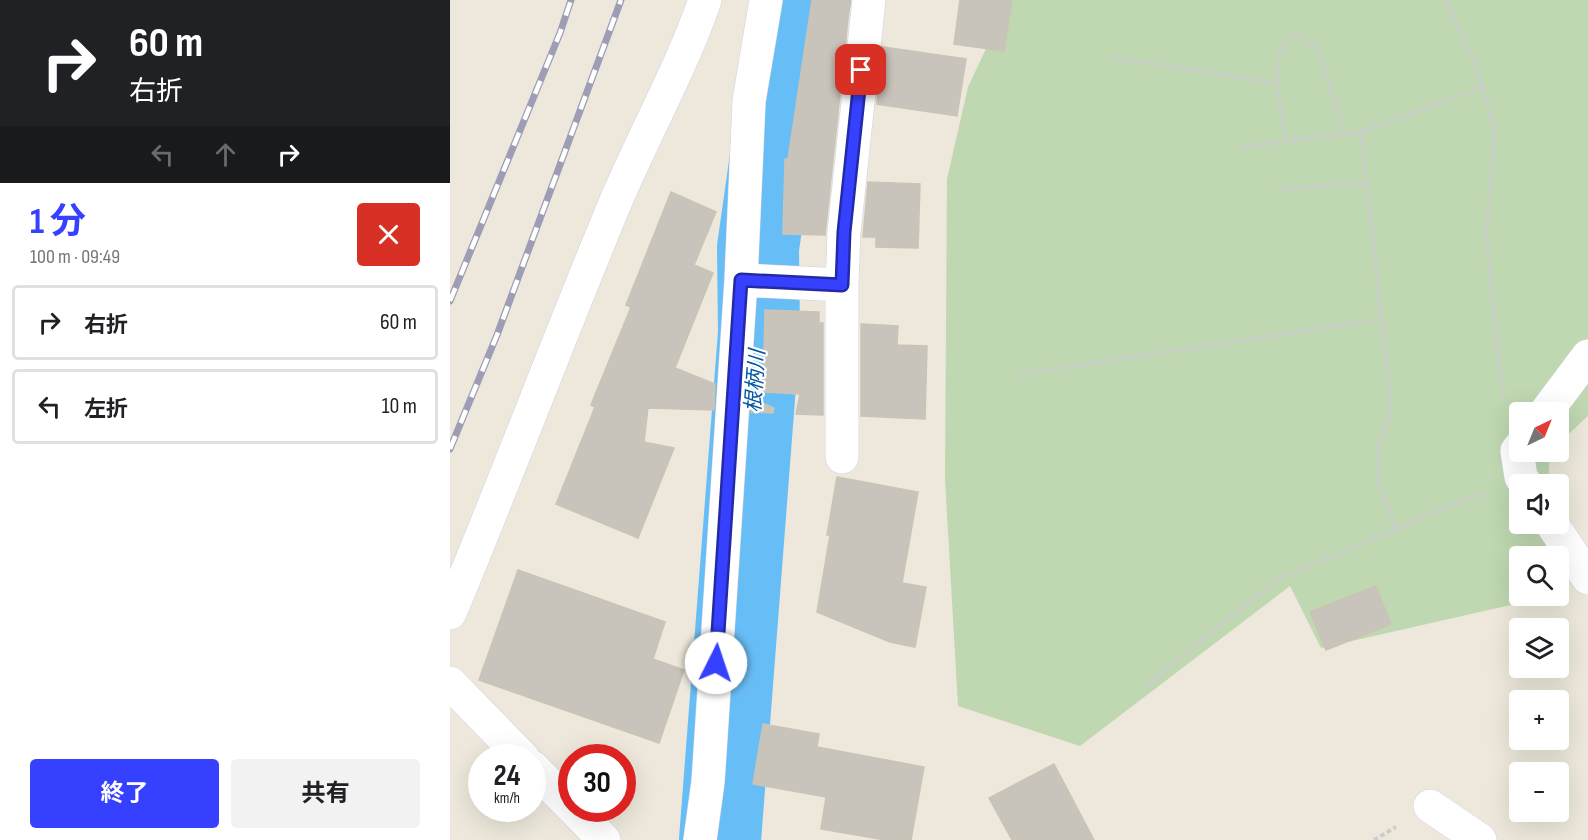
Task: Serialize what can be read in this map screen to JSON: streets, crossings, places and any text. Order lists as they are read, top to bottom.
{
  "water": ["根柄川"],
  "north": "top right",
  "page": {
    "turn": ["60 m", "右折"],
    "heading": ["1 分", "100 m · 09:49"],
    "list": [
      {
        "name": "右折",
        "value": "60 m"
      },
      {
        "name": "左折",
        "value": "10 m"
      }
    ],
    "map_buttons": ["+", "−"],
    "speed": "24 km/h",
    "limit": "30",
    "buttons": ["終了", "共有"]
  }
}
